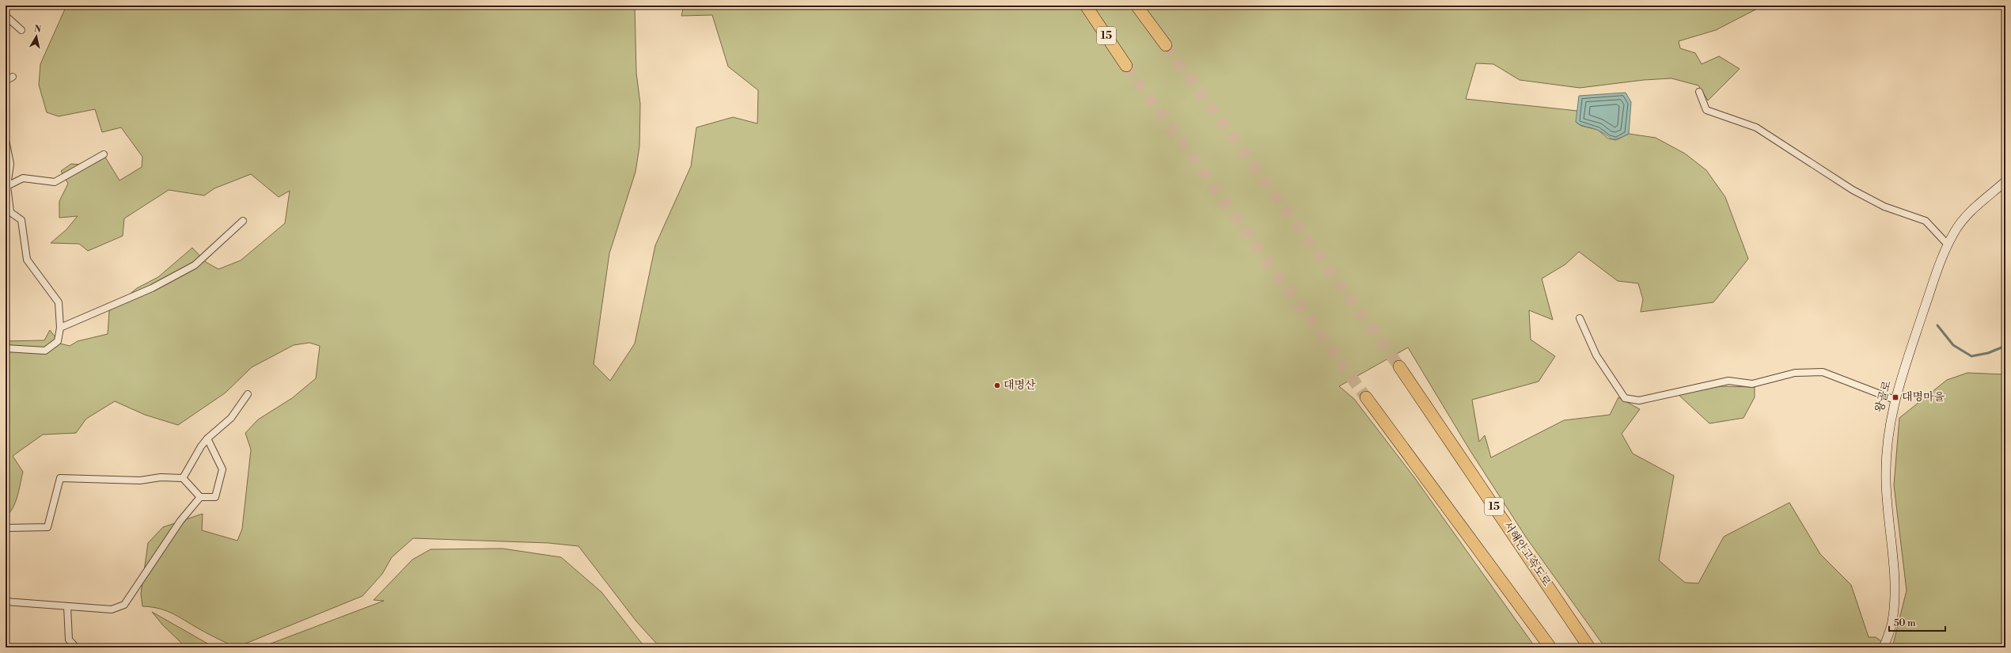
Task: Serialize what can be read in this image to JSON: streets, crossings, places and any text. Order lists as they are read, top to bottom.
{
  "streets": {
    "highway": ["15", "서해안고속도로"],
    "main road": ["왕골로"]
  },
  "places": {
    "other": ["대명산"],
    "transit": ["대명마을"]
  },
  "scale_bar": "50 m",
  "north": "top"
}
